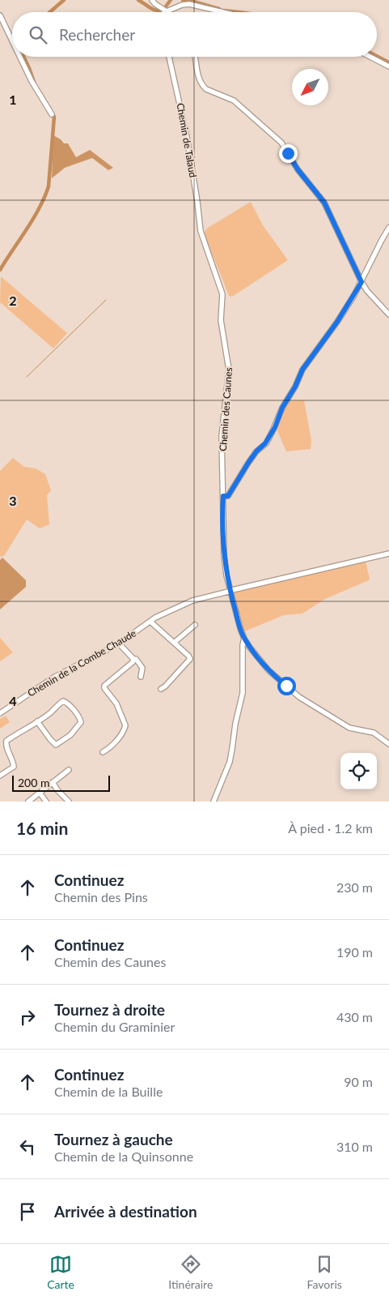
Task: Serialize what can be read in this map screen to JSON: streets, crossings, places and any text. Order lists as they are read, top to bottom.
{
  "streets": {
    "street": ["Chemin de Talaud", "Chemin des Caunes", "Chemin de la Combe Chaude"]
  },
  "crossings": [
    ["Chemin de Talaud", "Chemin des Caunes"],
    ["Chemin des Caunes", "Chemin de la Combe Chaude"]
  ],
  "scale_bar": "200 m",
  "north": "bottom left",
  "page": {
    "search": "Rechercher",
    "scale": "200 m",
    "heading": ["16 min", "À pied · 1.2 km"],
    "list": [
      ["Continuez", "Chemin des Pins", "230 m"],
      ["Continuez", "Chemin des Caunes", "190 m"],
      ["Tournez à droite", "Chemin du Graminier", "430 m"],
      ["Continuez", "Chemin de la Buille", "90 m"],
      ["Tournez à gauche", "Chemin de la Quinsonne", "310 m"],
      "Arrivée à destination"
    ],
    "nav": ["Carte", "Itinéraire", "Favoris"]
  },
  "grid": {
    "rows": [
      "1",
      "2",
      "3",
      "4"
    ]
  }
}
